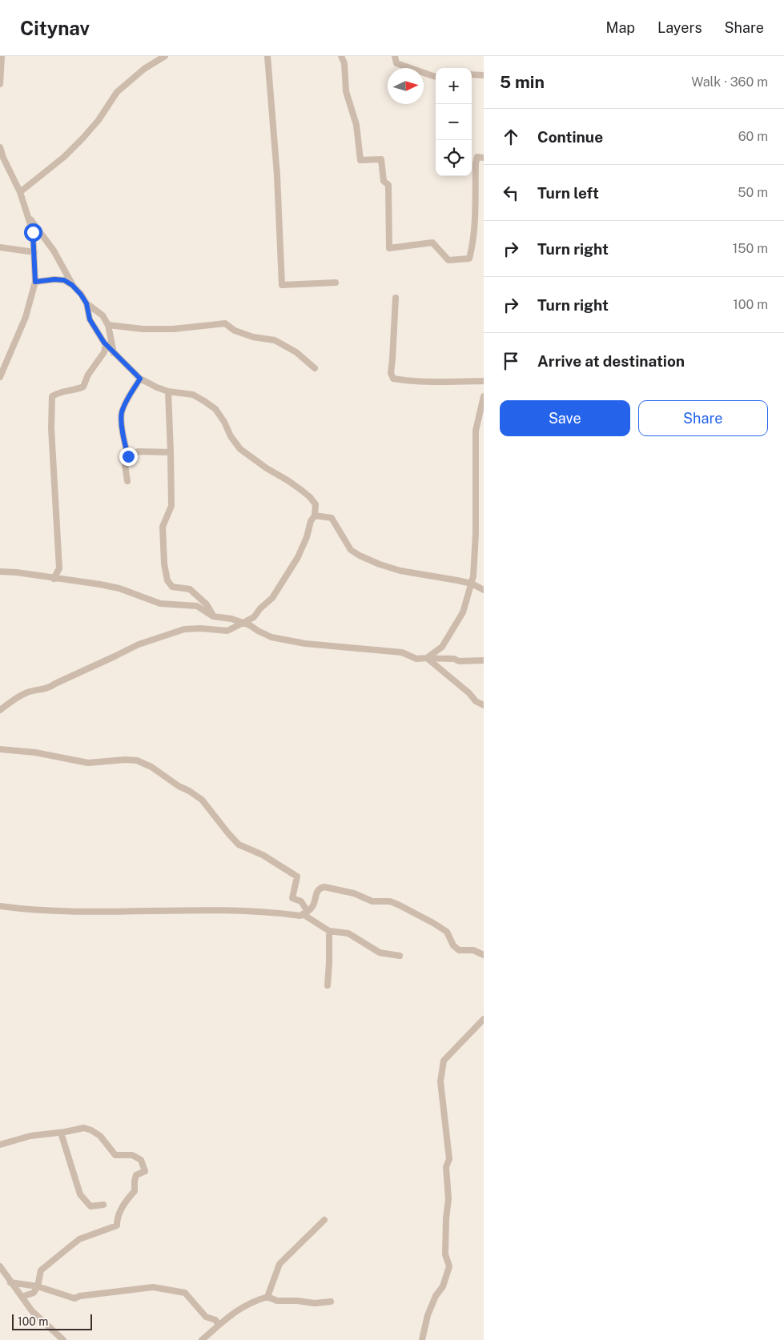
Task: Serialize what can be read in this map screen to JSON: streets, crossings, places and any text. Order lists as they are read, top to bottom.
{
  "scale_bar": "100 m",
  "north": "right",
  "page": {
    "header": "Citynav",
    "nav": ["Map", "Layers", "Share"],
    "heading": ["5 min", "Walk · 360 m"],
    "map_buttons": ["+", "−"],
    "list": [
      ["Continue", "60 m"],
      ["Turn left", "50 m"],
      ["Turn right", "150 m"],
      ["Turn right", "100 m"],
      "Arrive at destination"
    ],
    "buttons": ["Save", "Share"],
    "scale": "100 m"
  }
}
